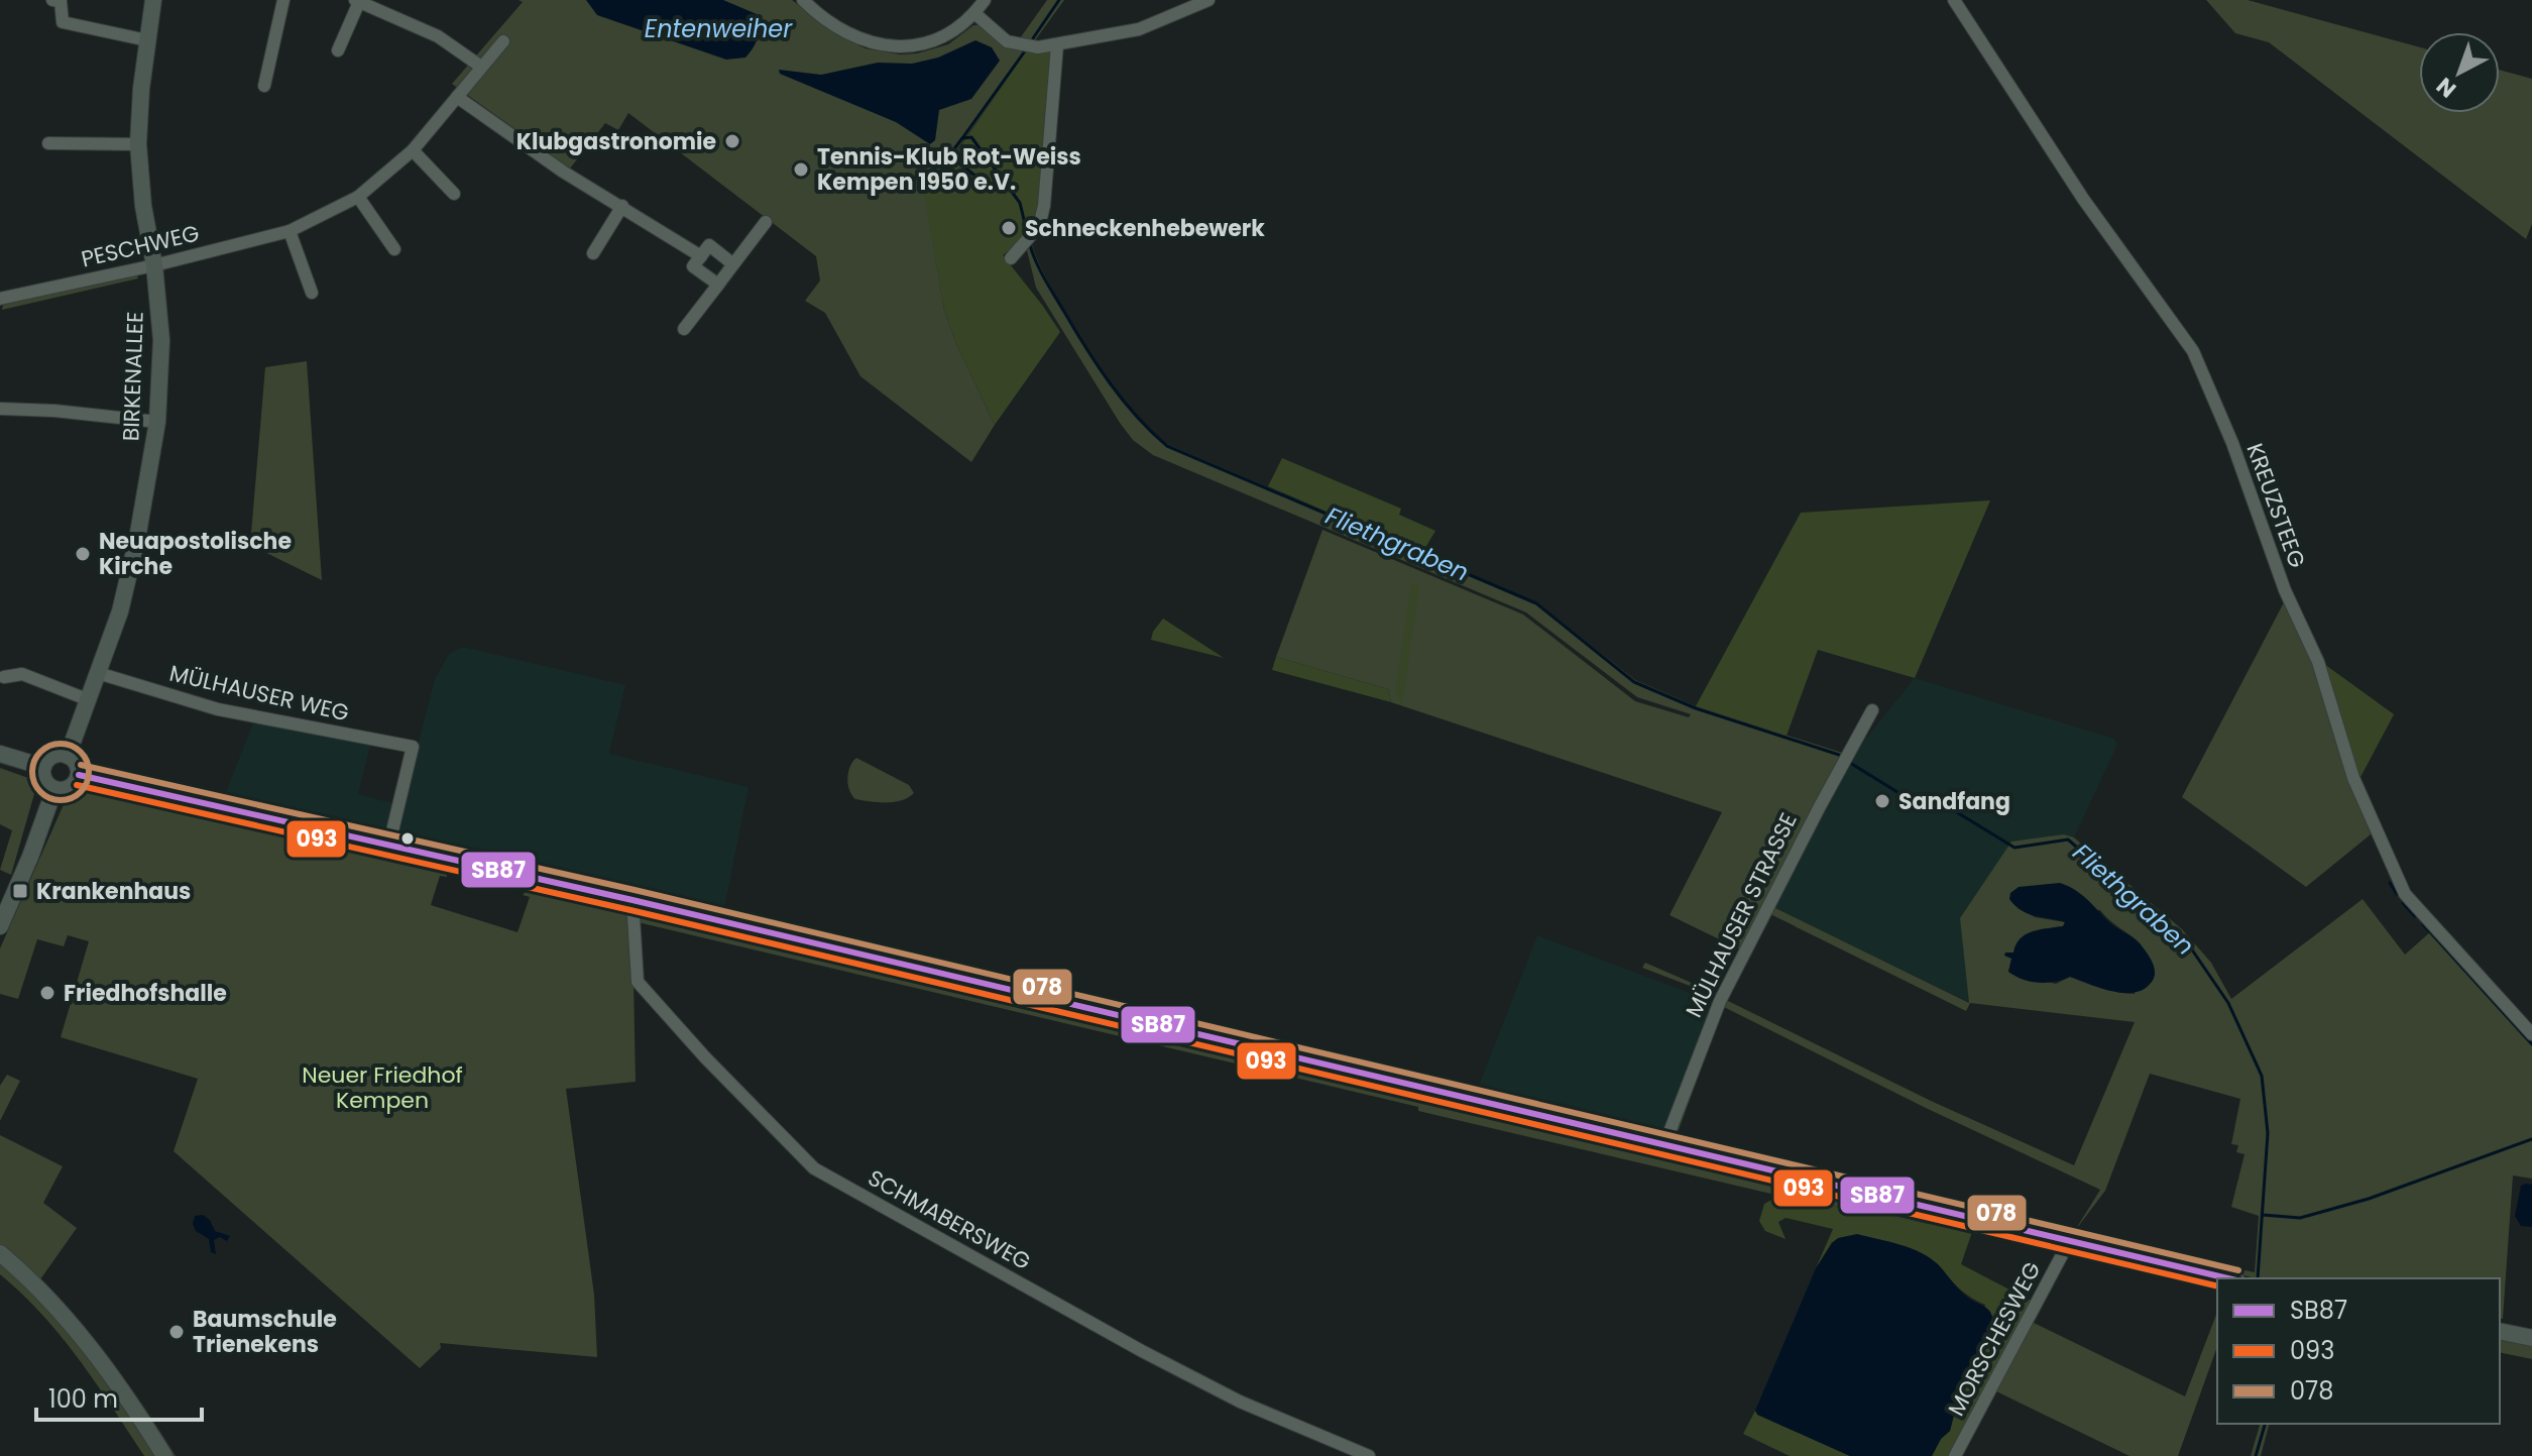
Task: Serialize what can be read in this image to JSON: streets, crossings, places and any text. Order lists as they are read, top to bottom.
{
  "streets": {
    "street": [
      "PESCHWEG",
      "BIRKENALLEE",
      "KREUZSTEEG",
      "MÜLHAUSER WEG",
      "MÜLHAUSER STRASSE",
      "SCHMABERSWEG",
      "MORSCHESWEG"
    ]
  },
  "crossings": [
    ["PESCHWEG", "BIRKENALLEE"],
    ["BIRKENALLEE", "MÜLHAUSER WEG"]
  ],
  "water": ["Entenweiher", "Fliethgraben"],
  "parks": ["Neuer Friedhof Kempen"],
  "places": {
    "other": [
      "Klubgastronomie",
      "Tennis-Klub Rot-Weiss Kempen 1950 e.V.",
      "Schneckenhebewerk",
      "Neuapostolische Kirche",
      "Sandfang",
      "Friedhofshalle",
      "Baumschule Trienekens"
    ],
    "transit": ["Krankenhaus"]
  },
  "lines": ["transit line 078", "transit line SB87", "transit line 093"],
  "legend": ["SB87", "093", "078"],
  "scale_bar": "100 m",
  "north": "bottom left"
}
